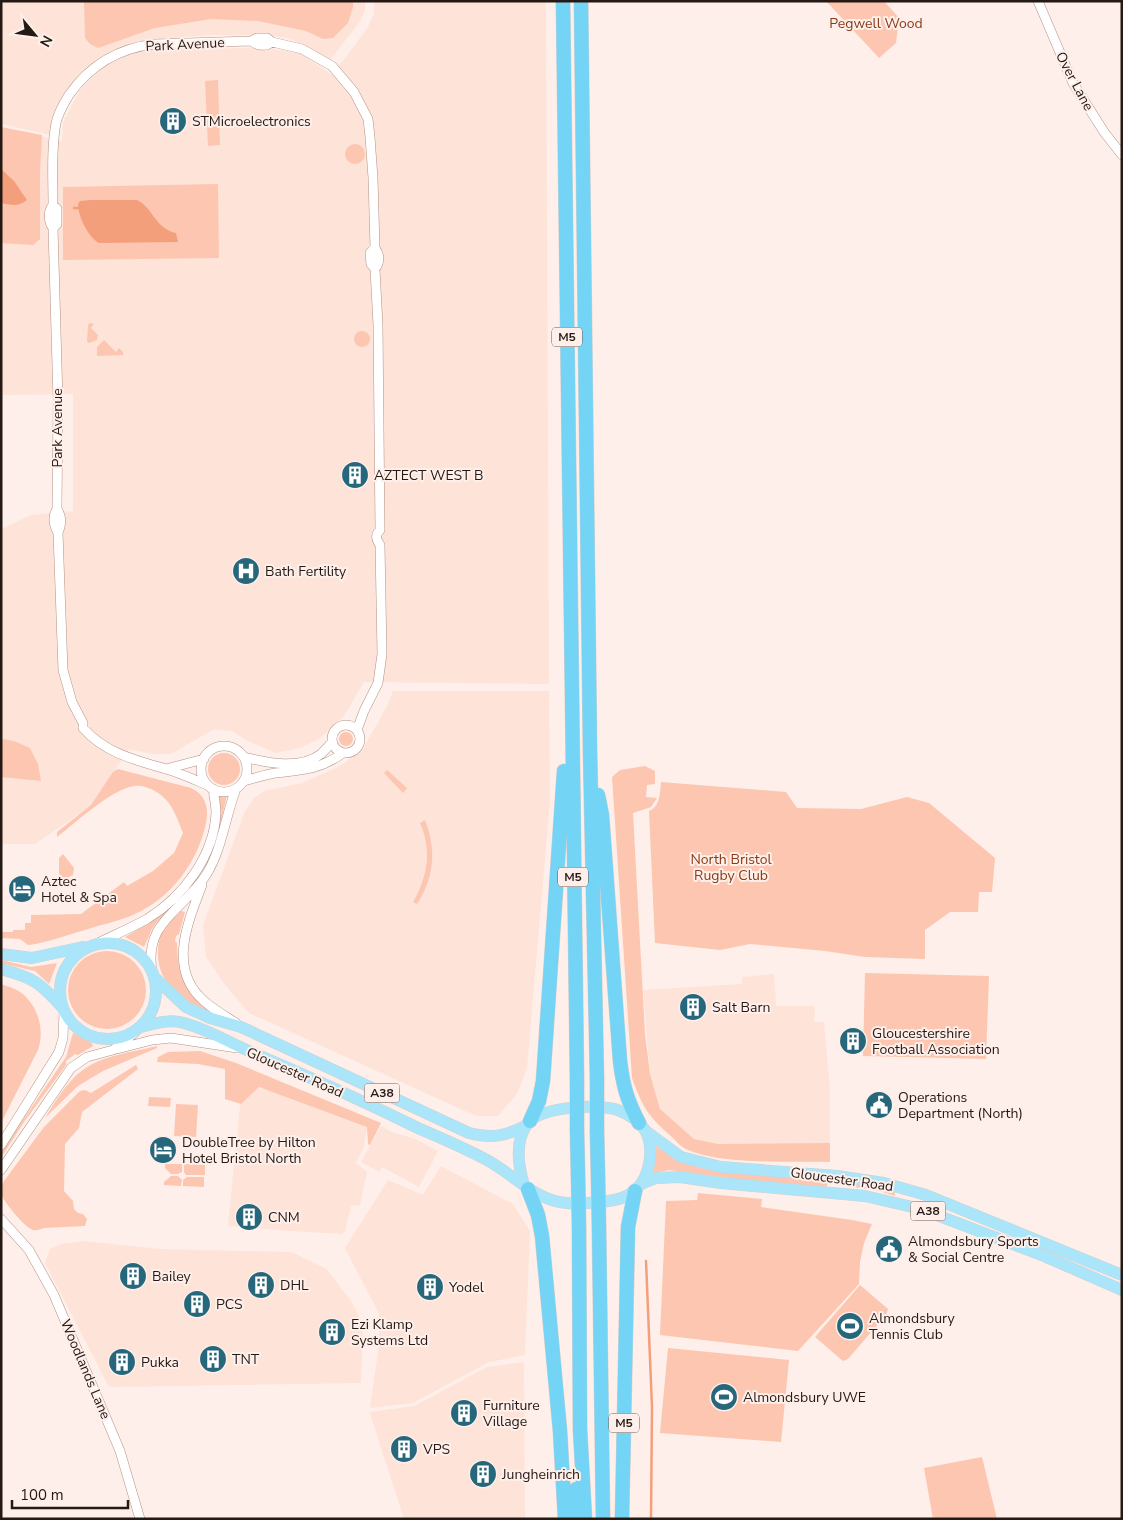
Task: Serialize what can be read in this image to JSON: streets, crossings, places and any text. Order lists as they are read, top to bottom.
{
  "streets": {
    "highway": ["M5"],
    "main road": ["Gloucester Road", "A38"],
    "street": ["Park Avenue", "Over Lane", "Woodlands Lane"]
  },
  "crossings": [
    ["M5", "Gloucester Road"]
  ],
  "parks": ["Pegwell Wood", "North Bristol Rugby Club"],
  "places": {
    "building": [
      "STMicroelectronics",
      "AZTECT WEST B",
      "Salt Barn",
      "Gloucestershire Football Association",
      "CNM",
      "Bailey",
      "DHL",
      "Yodel",
      "PCS",
      "Ezi Klamp Systems Ltd",
      "TNT",
      "Pukka",
      "Furniture Village",
      "VPS",
      "Jungheinrich"
    ],
    "hospital": ["Bath Fertility"],
    "hotel": ["Aztec Hotel & Spa", "DoubleTree by Hilton Hotel Bristol North"],
    "public building": ["Operations Department (North)", "Almondsbury Sports & Social Centre"],
    "sports": ["Almondsbury Tennis Club", "Almondsbury UWE"]
  },
  "scale_bar": "100 m",
  "north": "bottom right"
}
